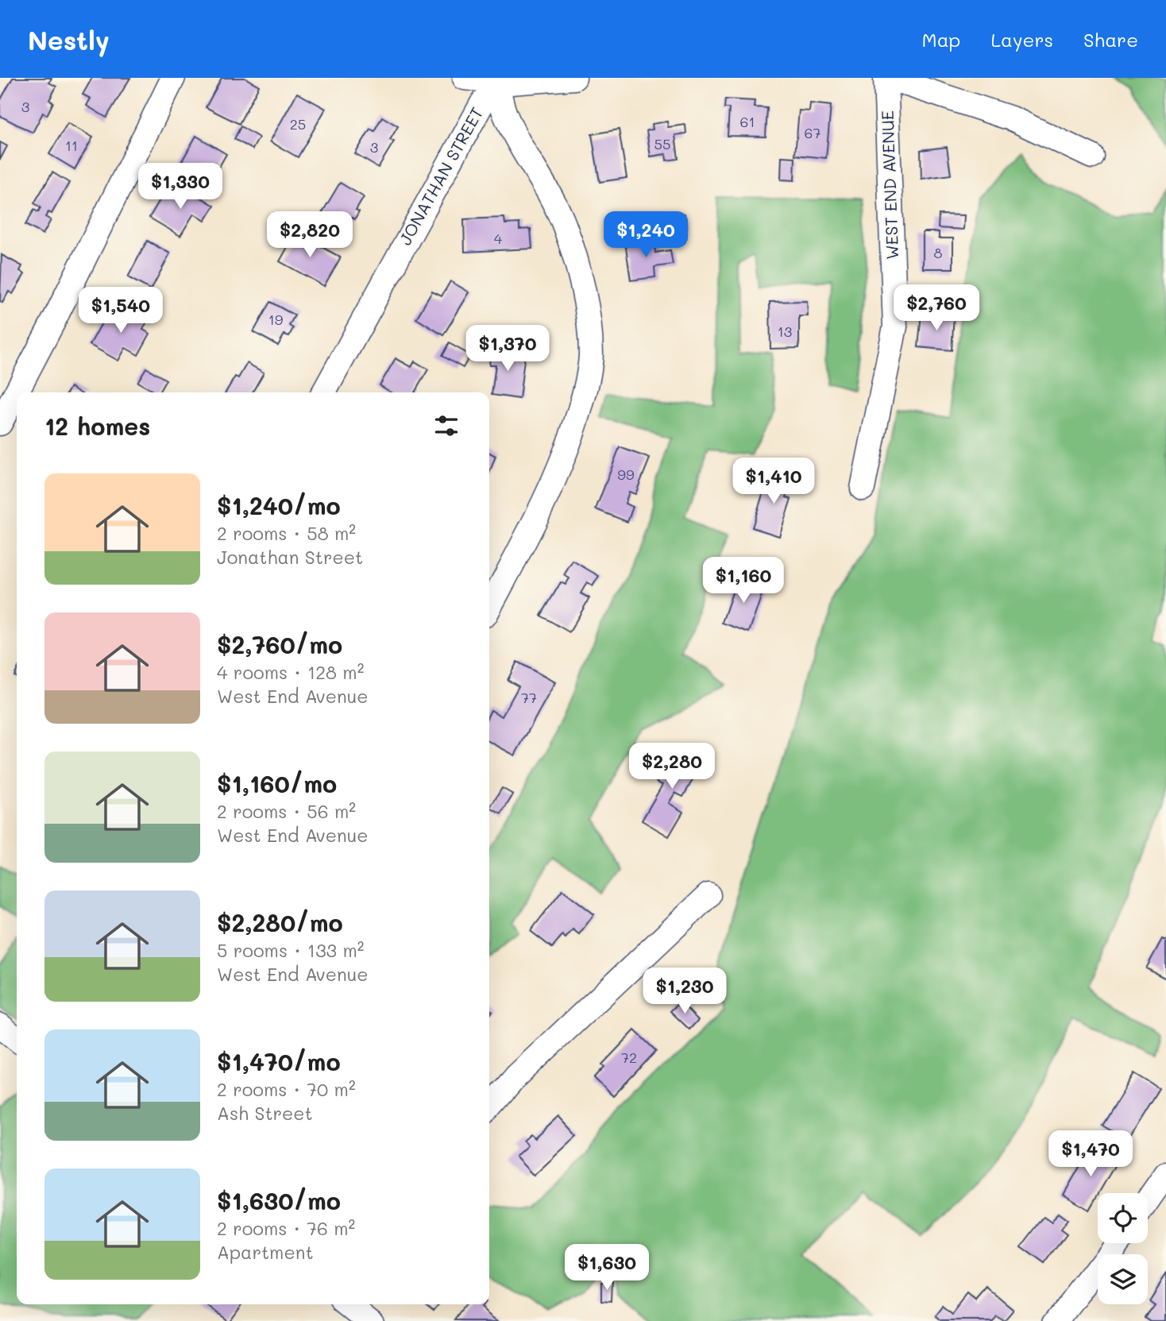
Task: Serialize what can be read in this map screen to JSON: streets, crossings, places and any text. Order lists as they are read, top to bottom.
{
  "streets": {
    "street": ["JONATHAN STREET", "WEST END AVENUE"]
  },
  "house_numbers": [
    "3",
    "61",
    "25",
    "67",
    "55",
    "11",
    "3",
    "4",
    "8",
    "19",
    "13",
    "99",
    "77",
    "72"
  ],
  "page": {
    "header": "Nestly",
    "nav": ["Map", "Layers", "Share"],
    "price": [
      "$1,330",
      "$2,820",
      "$1,240",
      "$2,760",
      "$1,540",
      "$1,370",
      "$1,410",
      "$1,160",
      "$2,280",
      "$1,230",
      "$1,470",
      "$1,630"
    ],
    "heading": "12 homes",
    "list": [
      {
        "name": "$1,240/mo",
        "note": "2 rooms · 58 m² · Jonathan Street"
      },
      {
        "name": "$2,760/mo",
        "note": "4 rooms · 128 m² · West End Avenue"
      },
      {
        "name": "$1,160/mo",
        "note": "2 rooms · 56 m² · West End Avenue"
      },
      {
        "name": "$2,280/mo",
        "note": "5 rooms · 133 m² · West End Avenue"
      },
      {
        "name": "$1,470/mo",
        "note": "2 rooms · 70 m² · Ash Street"
      },
      {
        "name": "$1,630/mo",
        "note": "2 rooms · 76 m² · Apartment"
      }
    ]
  }
}
